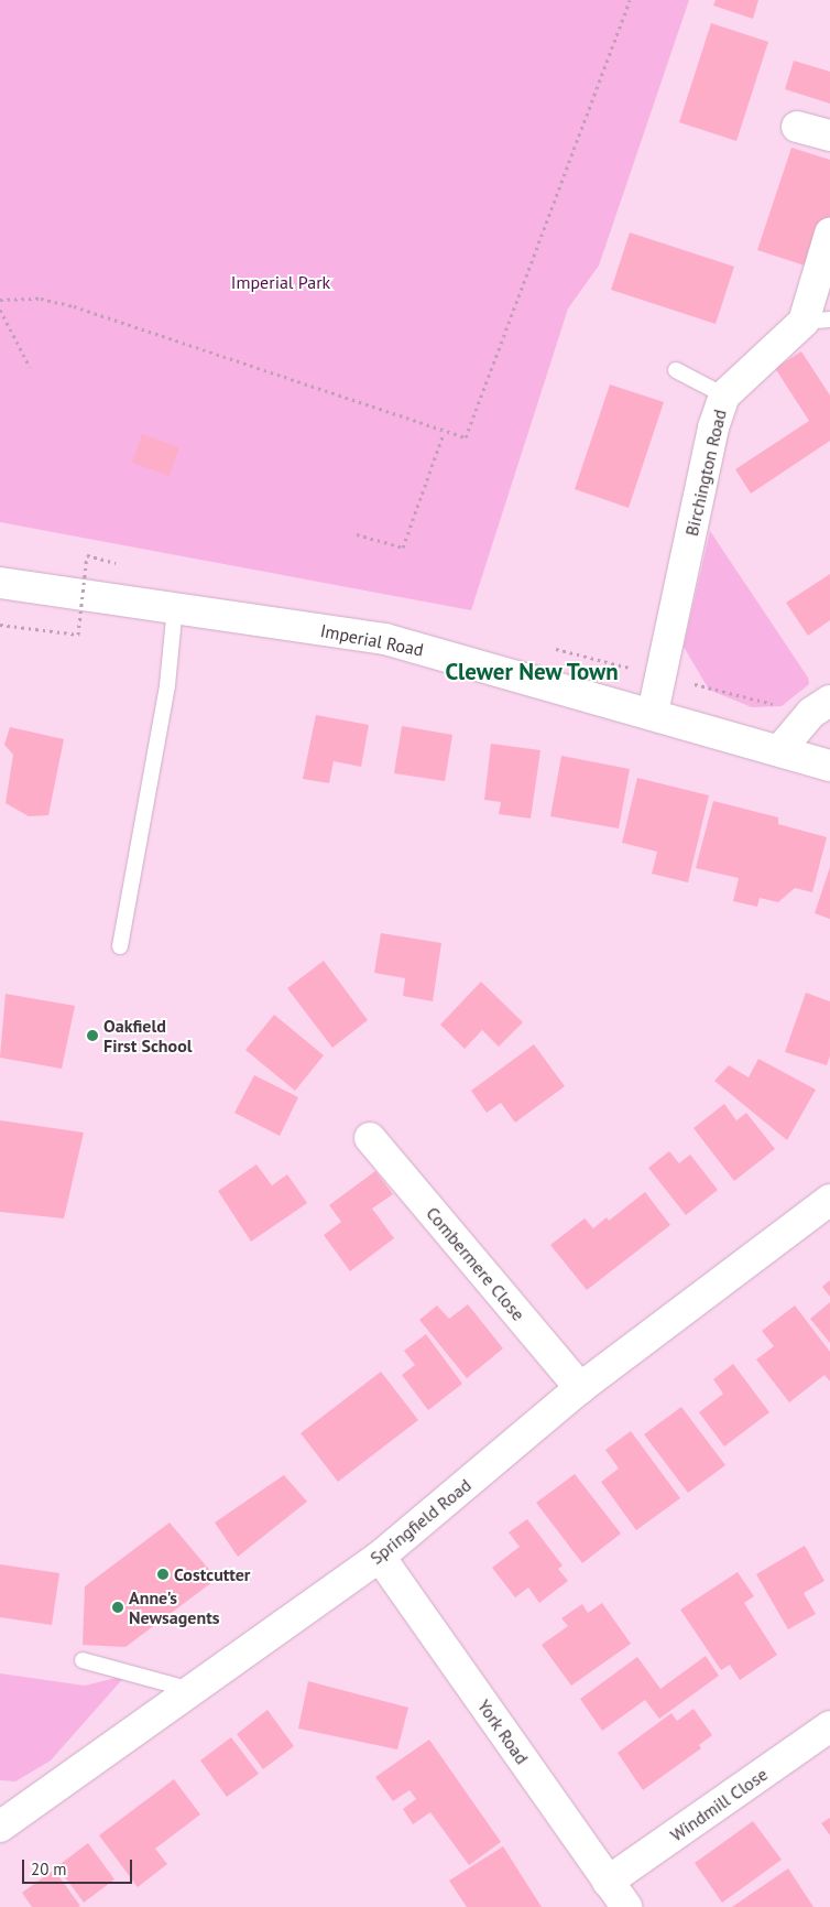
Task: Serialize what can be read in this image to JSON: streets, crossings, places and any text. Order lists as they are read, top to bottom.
{
  "streets": {
    "street": [
      "Birchington Road",
      "Imperial Road",
      "Combermere Close",
      "Springfield Road",
      "York Road",
      "Windmill Close"
    ]
  },
  "crossings": [
    ["Birchington Road", "Imperial Road"],
    ["Combermere Close", "Springfield Road"],
    ["Springfield Road", "York Road"],
    ["York Road", "Windmill Close"]
  ],
  "districts": ["Clewer New Town"],
  "parks": ["Imperial Park"],
  "places": ["Oakfield First School", "Costcutter", "Anne's Newsagents"],
  "scale_bar": "20 m"
}
